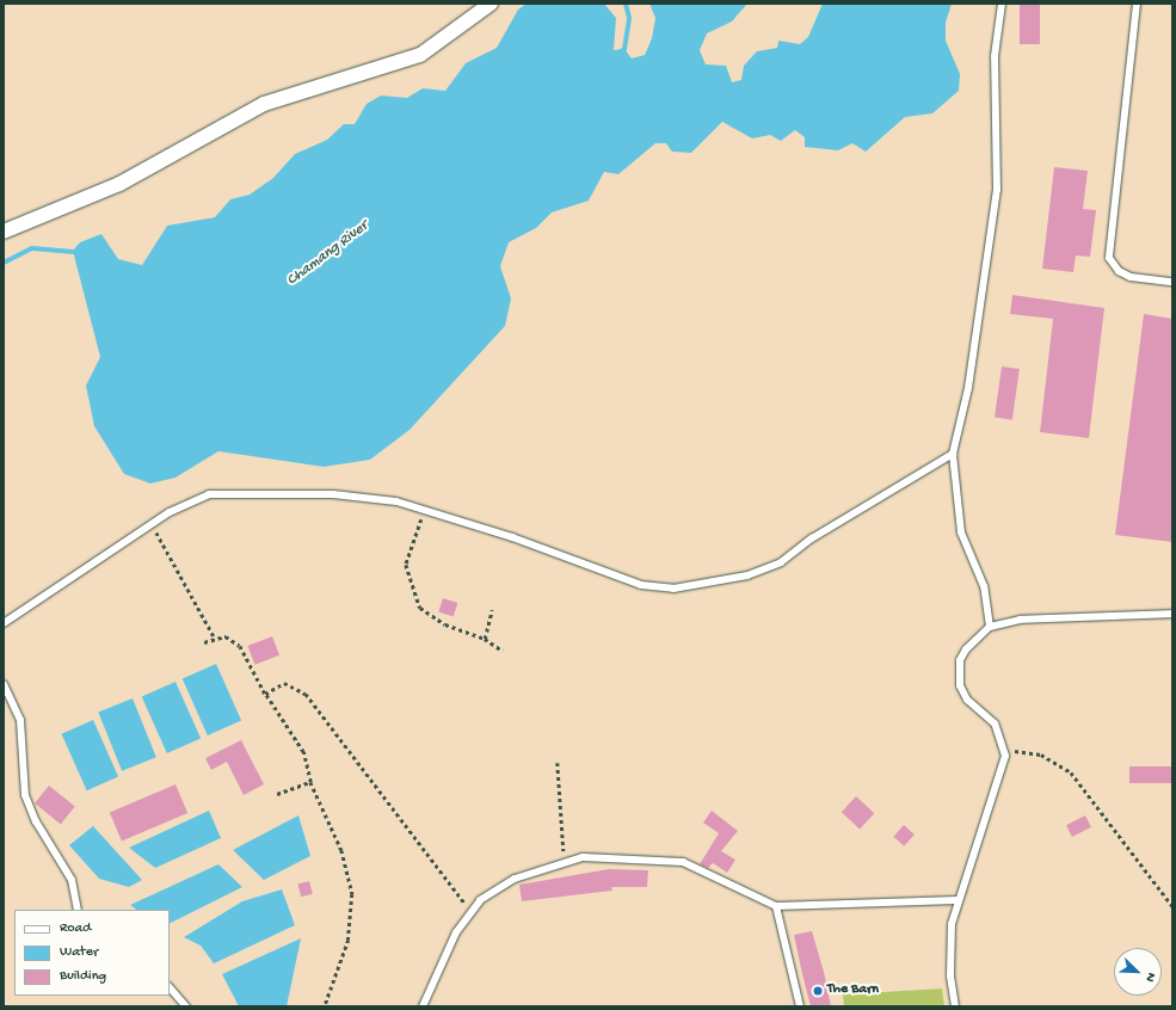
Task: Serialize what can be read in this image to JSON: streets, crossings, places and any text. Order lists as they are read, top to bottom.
{
  "water": ["Chamang River"],
  "places": ["The Barn"],
  "legend": ["Road", "Water", "Building"],
  "north": "bottom right"
}
